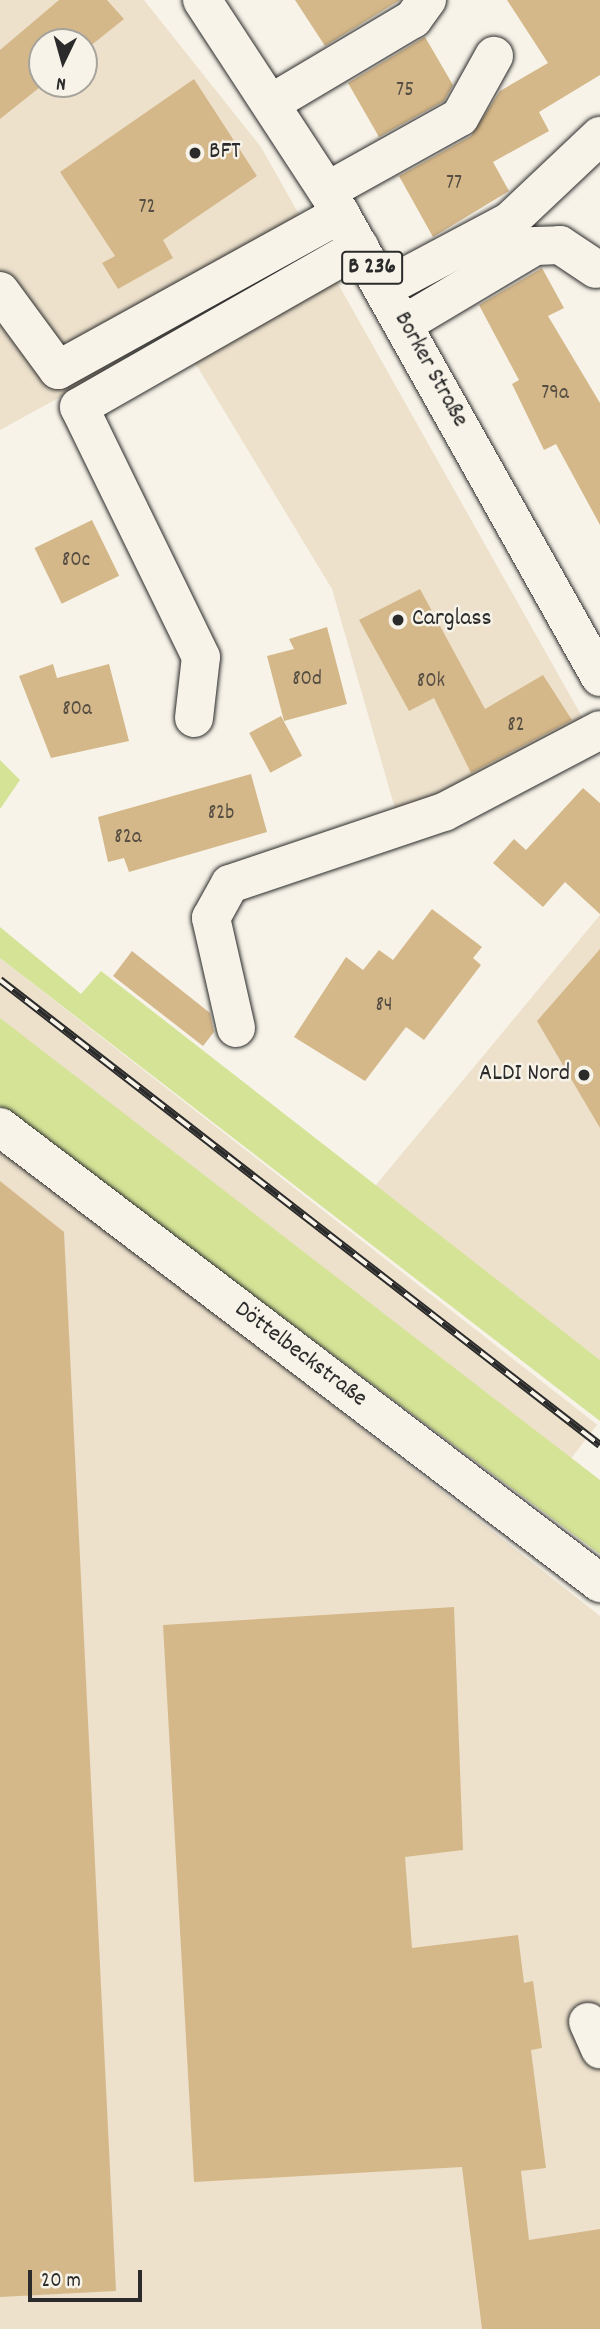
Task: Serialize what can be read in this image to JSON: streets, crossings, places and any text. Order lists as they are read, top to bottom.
{
  "streets": {
    "main road": ["B 236", "Borker Straße", "Döttelbeckstraße"]
  },
  "places": ["BFT", "Carglass", "ALDI Nord"],
  "house_numbers": [
    "75",
    "77",
    "72",
    "79a",
    "80c",
    "80d",
    "80k",
    "80a",
    "82",
    "82b",
    "82a",
    "84"
  ],
  "scale_bar": "20 m",
  "north": "bottom"
}
